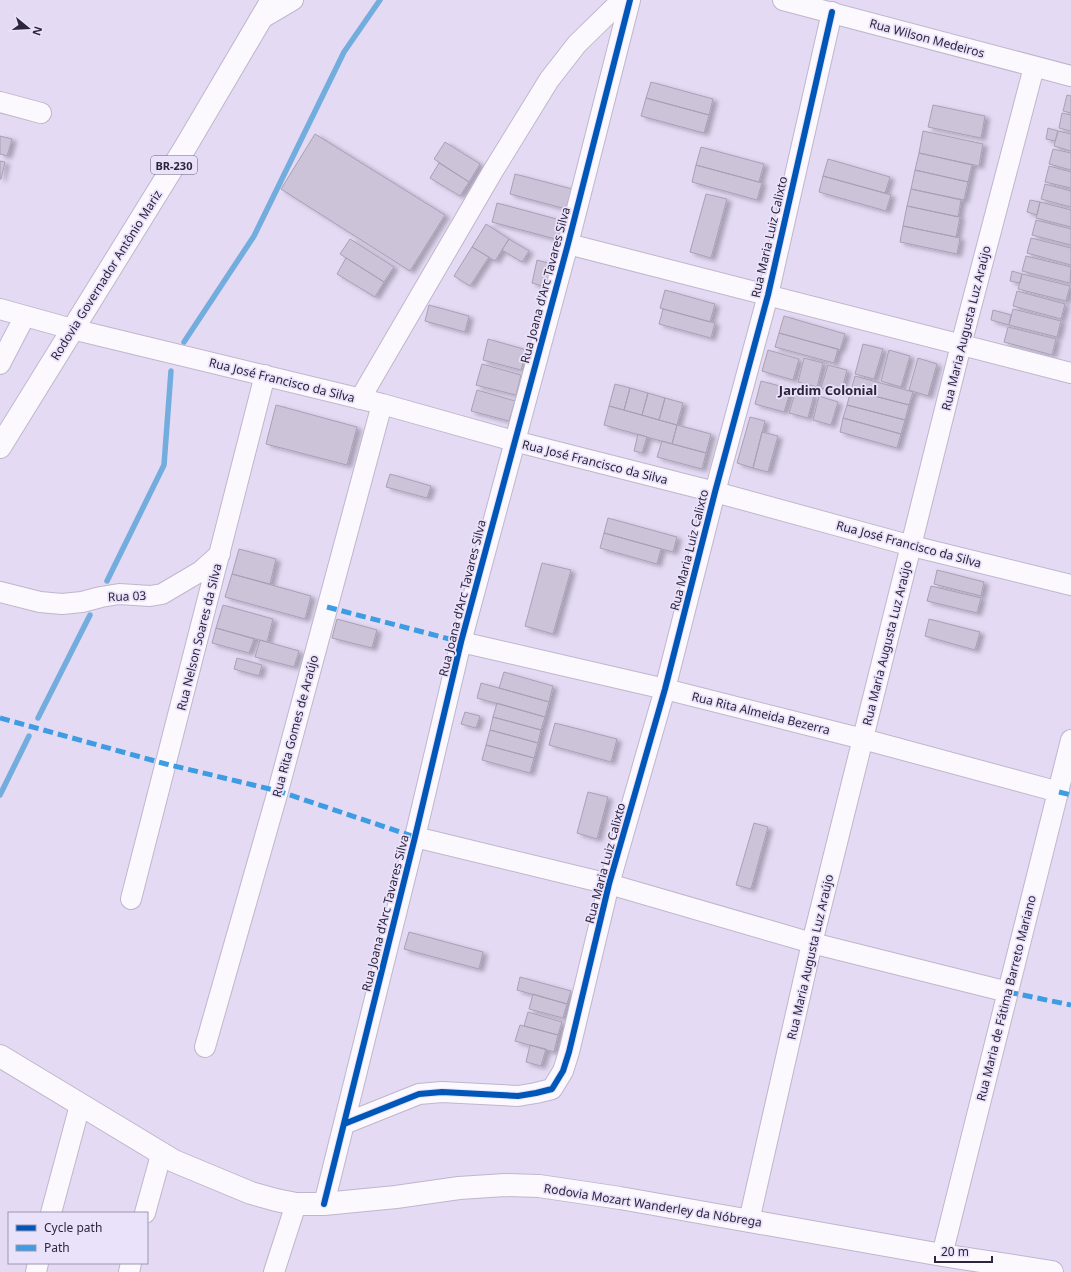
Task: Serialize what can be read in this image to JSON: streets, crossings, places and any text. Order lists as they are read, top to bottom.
{
  "streets": {
    "main road": ["BR-230", "Rodovia Governador Antônio Mariz", "Rodovia Mozart Wanderley da Nóbrega"],
    "street": [
      "Rua Wilson Medeiros",
      "Rua Maria Luiz Calixto",
      "Rua Joana d'Arc Tavares Silva",
      "Rua Maria Augusta Luz Araújo",
      "Rua José Francisco da Silva",
      "Rua 03",
      "Rua Nelson Soares da Silva",
      "Rua Rita Almeida Bezerra",
      "Rua Rita Gomes de Araújo",
      "Rua Maria de Fátima Barreto Mariano"
    ]
  },
  "crossings": [
    ["Rua Wilson Medeiros", "Rua Maria Luiz Calixto"],
    ["Rua Wilson Medeiros", "Rua Maria Augusta Luz Araújo"],
    ["Rua Maria Luiz Calixto", "Rua Joana d'Arc Tavares Silva"],
    ["Rua Maria Luiz Calixto", "Rua José Francisco da Silva"],
    ["Rua Maria Luiz Calixto", "Rua Rita Almeida Bezerra"],
    ["Rodovia Governador Antônio Mariz", "Rua José Francisco da Silva"],
    ["Rua Joana d'Arc Tavares Silva", "Rua José Francisco da Silva"],
    ["Rua Joana d'Arc Tavares Silva", "Rua Rita Almeida Bezerra"],
    ["Rua Joana d'Arc Tavares Silva", "Rodovia Mozart Wanderley da Nóbrega"],
    ["Rua Maria Augusta Luz Araújo", "Rua José Francisco da Silva"],
    ["Rua Maria Augusta Luz Araújo", "Rua Rita Almeida Bezerra"],
    ["Rua Maria Augusta Luz Araújo", "Rodovia Mozart Wanderley da Nóbrega"],
    ["Rua José Francisco da Silva", "Rua Nelson Soares da Silva"],
    ["Rua José Francisco da Silva", "Rua Rita Gomes de Araújo"],
    ["Rua 03", "Rua Nelson Soares da Silva"],
    ["Rua Rita Almeida Bezerra", "Rua Maria de Fátima Barreto Mariano"],
    ["Rua Maria de Fátima Barreto Mariano", "Rodovia Mozart Wanderley da Nóbrega"]
  ],
  "districts": ["Jardim Colonial"],
  "legend": ["Cycle path", "Path"],
  "scale_bar": "20 m",
  "north": "right"
}
